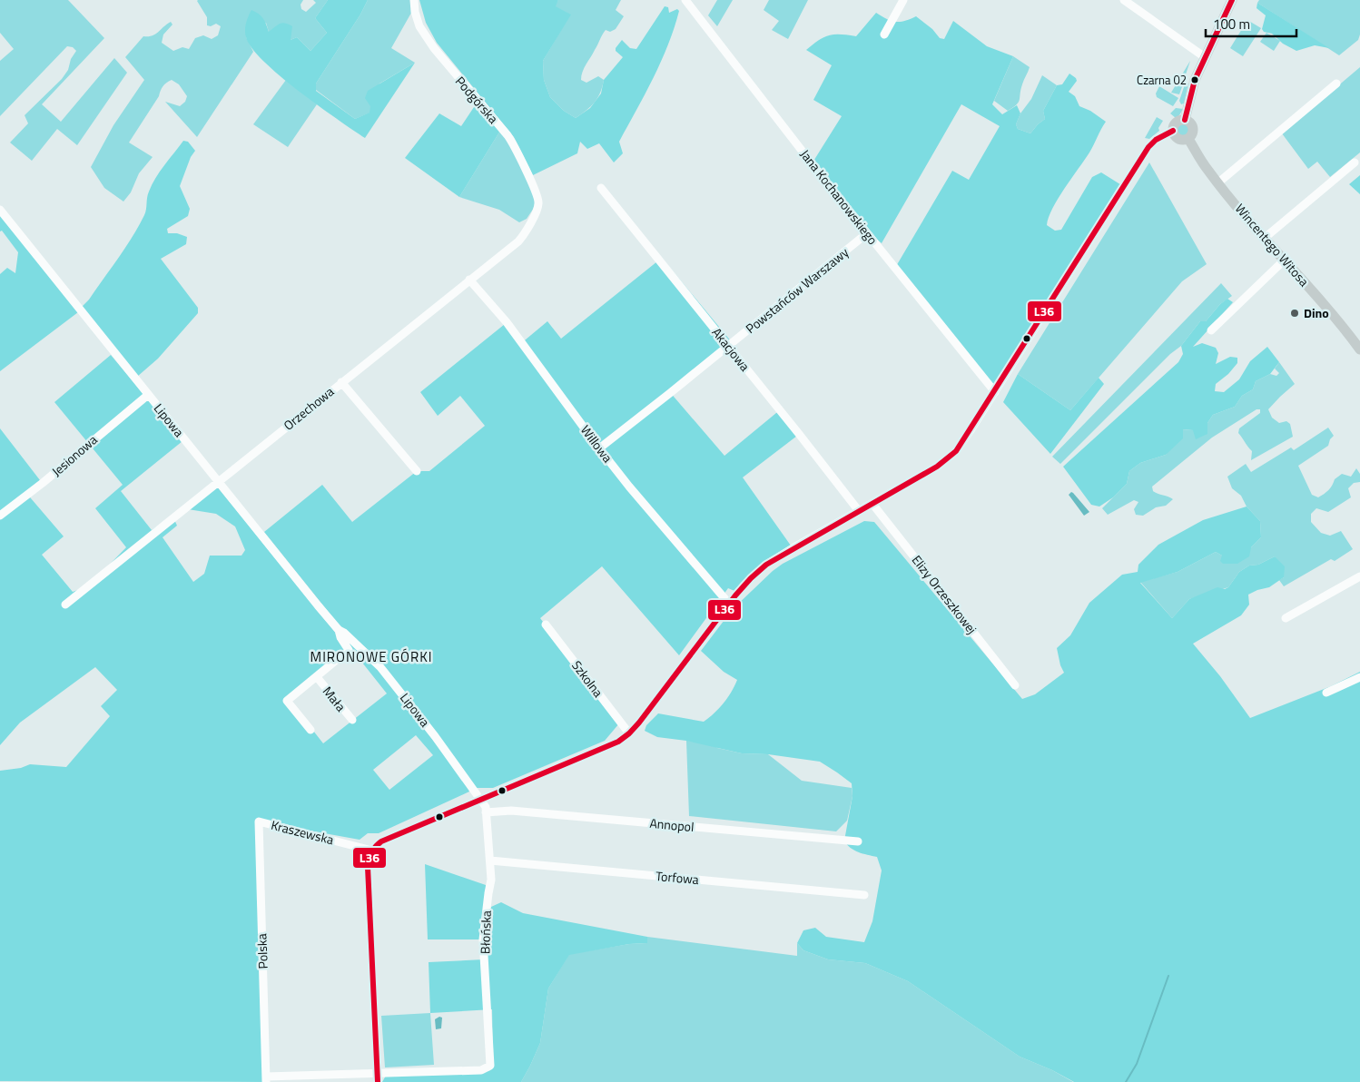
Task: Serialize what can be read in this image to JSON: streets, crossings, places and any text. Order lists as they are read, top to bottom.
{
  "streets": {
    "main road": ["Wincentego Witosa"],
    "street": [
      "Podgórska",
      "Jana Kochanowskiego",
      "Powstańców Warszawy",
      "Akacjowa",
      "Orzechowa",
      "Lipowa",
      "Willowa",
      "Jesionowa",
      "Elizy Orzeszkowej",
      "Szkolna",
      "Mała",
      "Annopol",
      "Kraszewska",
      "Torfowa",
      "Błońska",
      "Polska"
    ]
  },
  "crossings": [
    ["Podgórska", "Orzechowa"],
    ["Jana Kochanowskiego", "Powstańców Warszawy"],
    ["Powstańców Warszawy", "Akacjowa"],
    ["Powstańców Warszawy", "Willowa"],
    ["Orzechowa", "Lipowa"],
    ["Orzechowa", "Willowa"],
    ["Lipowa", "Jesionowa"],
    ["Lipowa", "Mała"],
    ["Lipowa", "Błońska"],
    ["Annopol", "Błońska"],
    ["Kraszewska", "Polska"],
    ["Torfowa", "Błońska"]
  ],
  "districts": ["MIRONOWE GÓRKI"],
  "places": ["Czarna 02", "Dino"],
  "lines": ["transit line L36"],
  "scale_bar": "100 m"
}
